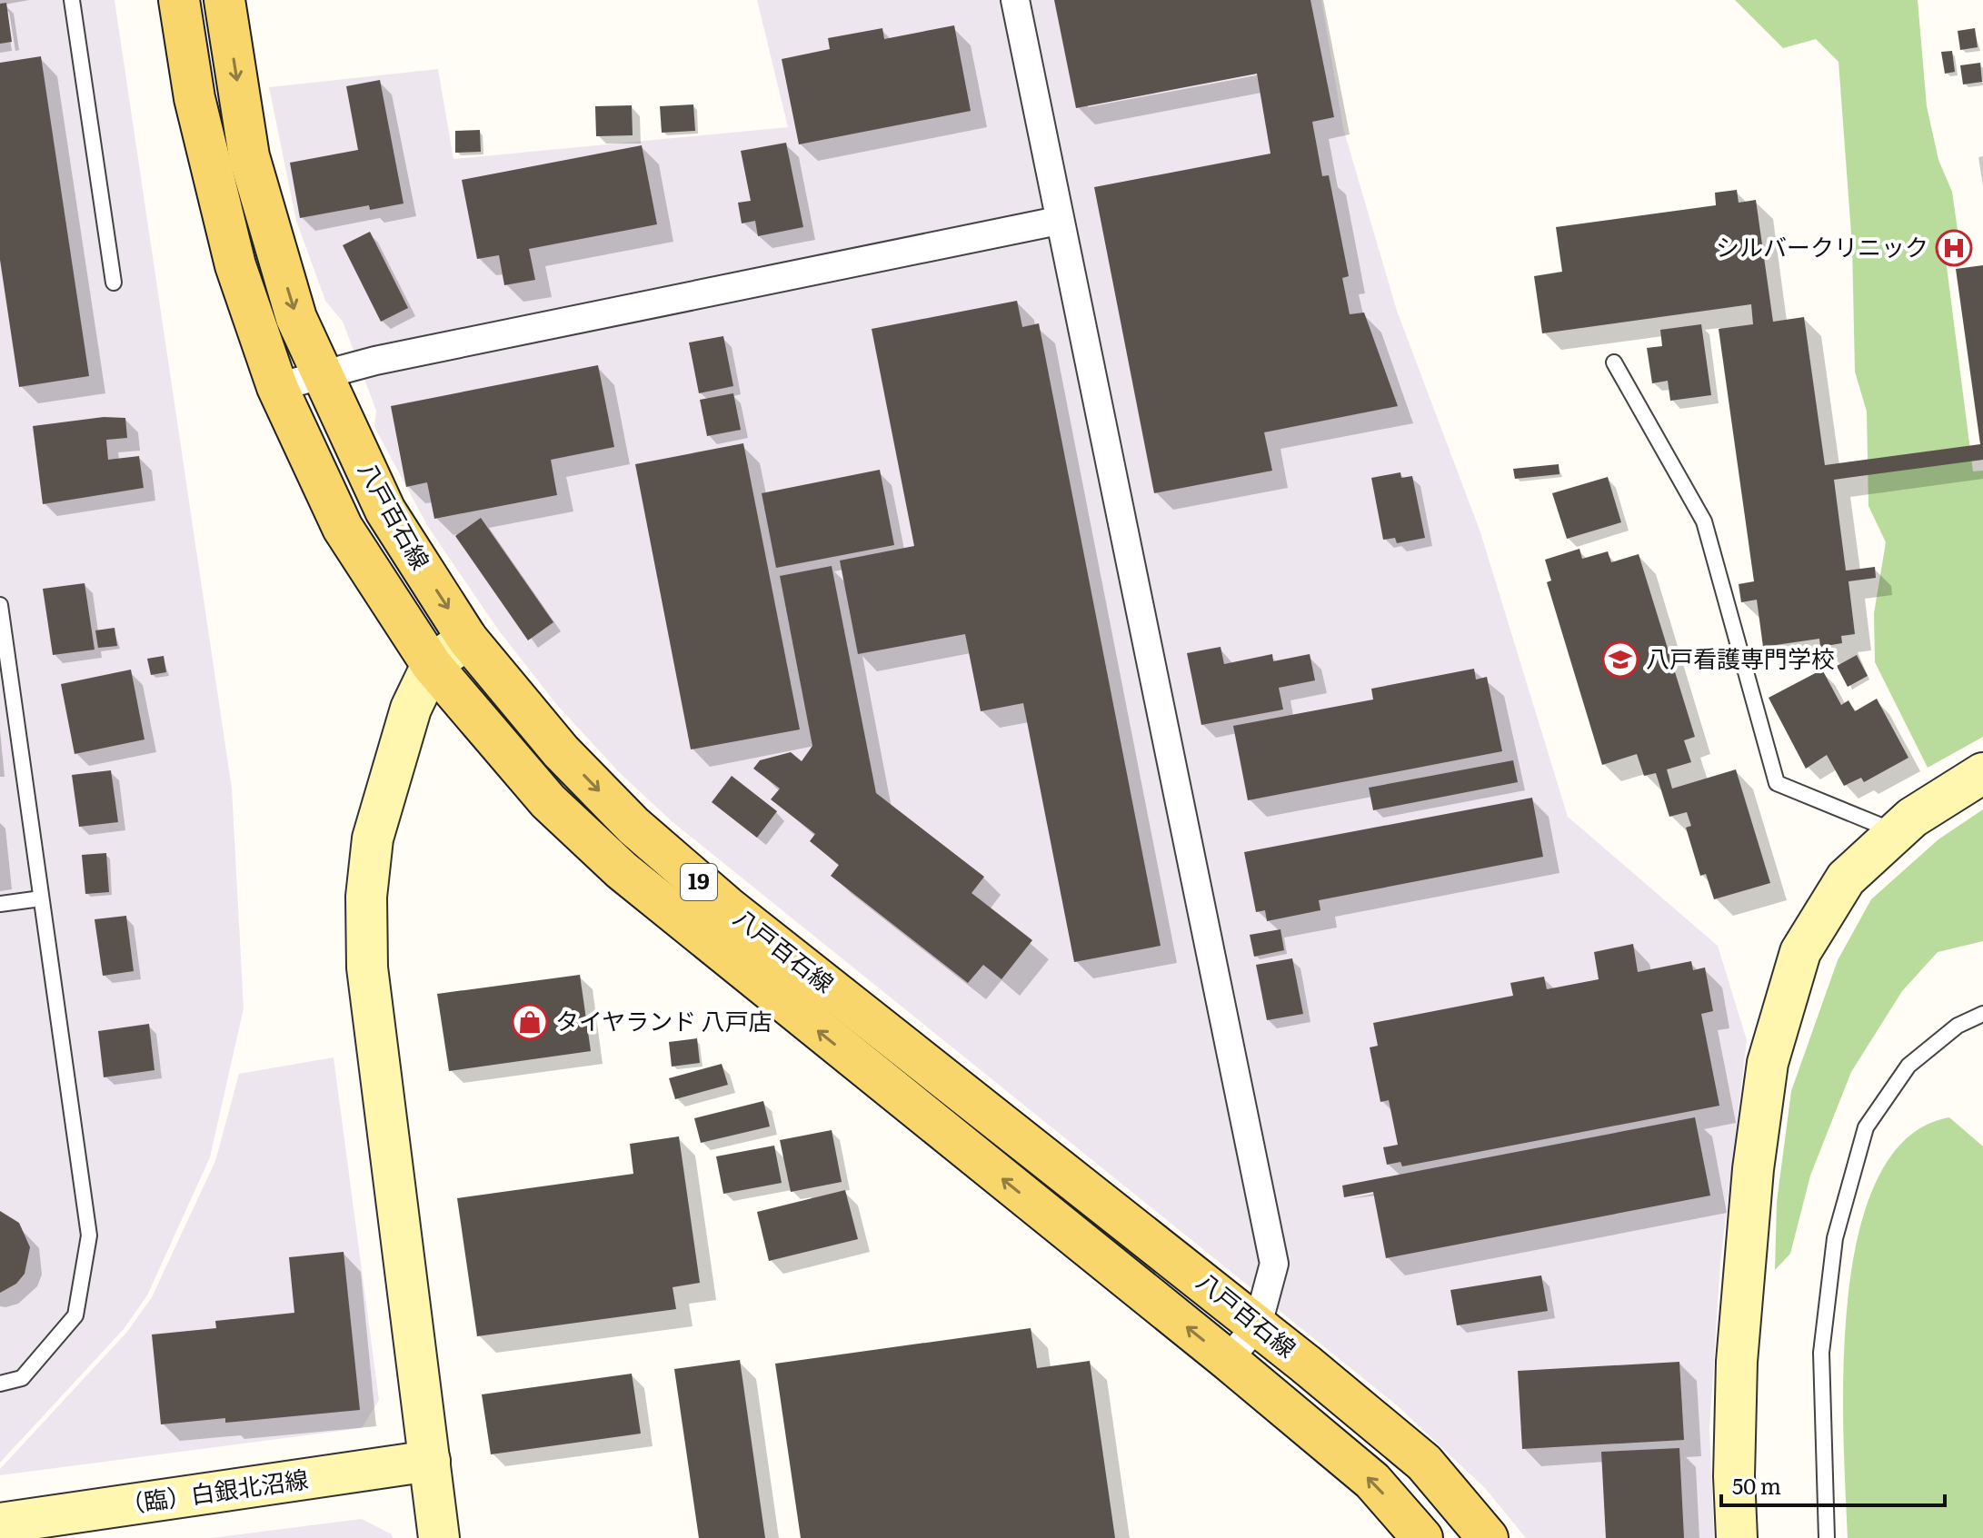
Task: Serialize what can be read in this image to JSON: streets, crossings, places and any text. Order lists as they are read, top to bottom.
{
  "streets": {
    "main road": ["八戸百石線", "19"],
    "street": ["（臨）白銀北沼線"]
  },
  "places": {
    "hospital": ["シルバークリニック"],
    "school or university": ["八戸看護専門学校"],
    "shop": ["タイヤランド 八戸店"]
  },
  "scale_bar": "50 m"
}
